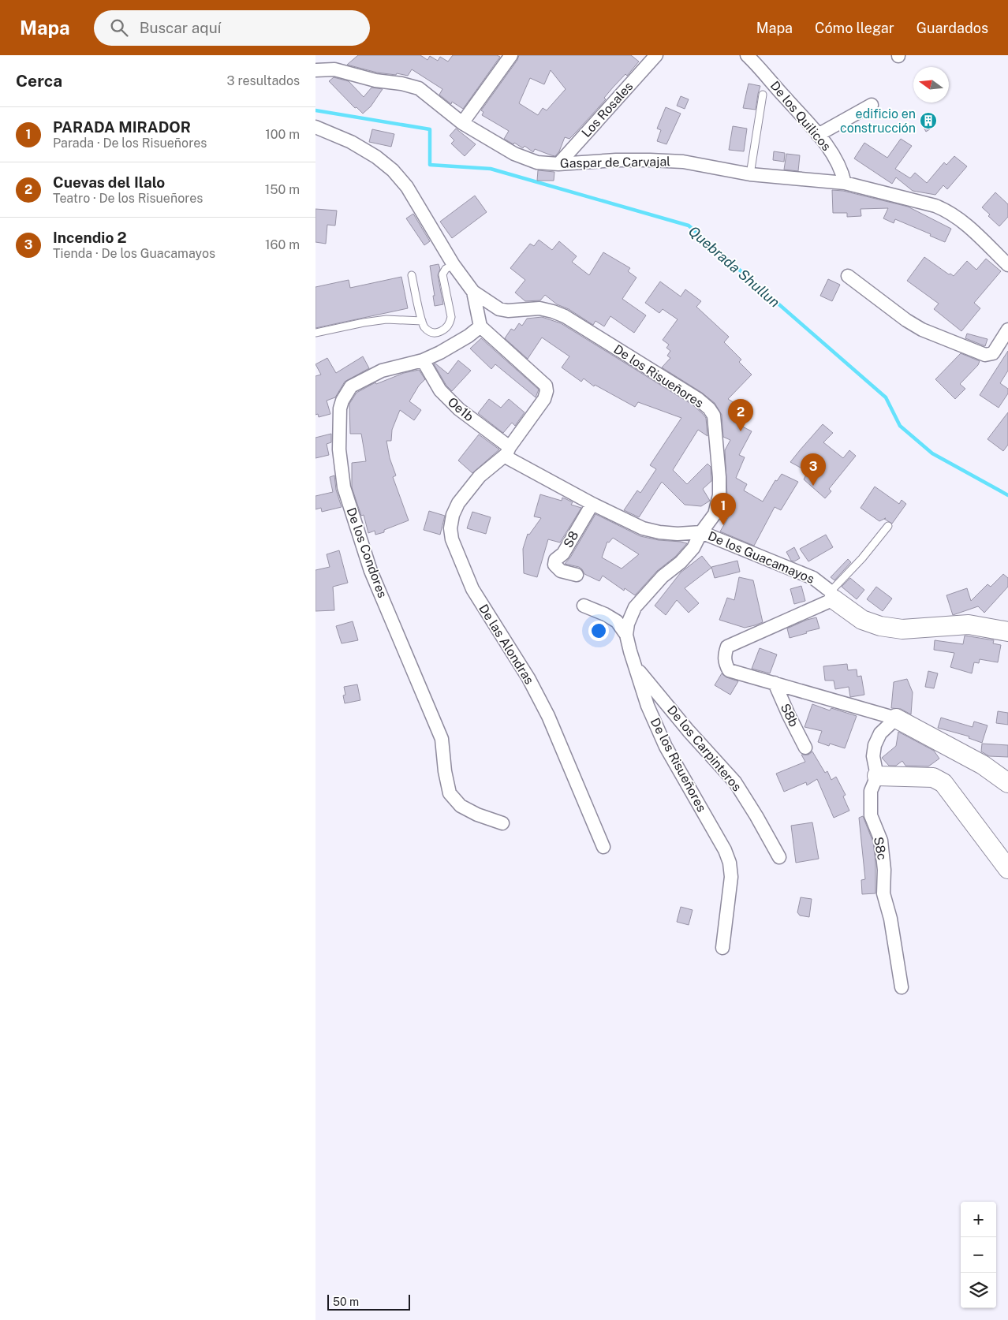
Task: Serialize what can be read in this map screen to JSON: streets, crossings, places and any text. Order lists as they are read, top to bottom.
{
  "streets": {
    "street": [
      "Los Rosales",
      "De los Quilicos",
      "Gaspar de Carvajal",
      "De los Risueñores",
      "Oe1b",
      "S8",
      "De los Condores",
      "De los Guacamayos",
      "De las Alondras",
      "S8b",
      "De los Carpinteros",
      "S8c"
    ]
  },
  "crossings": [
    ["Los Rosales", "Gaspar de Carvajal"],
    ["De los Quilicos", "Gaspar de Carvajal"],
    ["De los Risueñores", "De los Guacamayos"],
    ["De los Risueñores", "De los Carpinteros"],
    ["Oe1b", "De los Condores"],
    ["Oe1b", "De los Guacamayos"],
    ["Oe1b", "De las Alondras"],
    ["S8", "De los Guacamayos"],
    ["De los Guacamayos", "De las Alondras"]
  ],
  "water": ["Quebrada Shullun"],
  "places": {
    "building": ["edificio en construcción"]
  },
  "scale_bar": "50 m",
  "north": "left",
  "page": {
    "header": "Mapa",
    "search": "Buscar aquí",
    "nav": ["Mapa", "Cómo llegar", "Guardados"],
    "heading": ["Cerca", "3 resultados"],
    "list": [
      {
        "mark": "1",
        "name": "PARADA MIRADOR",
        "note": "Parada · De los Risueñores",
        "value": "100 m"
      },
      {
        "mark": "2",
        "name": "Cuevas del Ilalo",
        "note": "Teatro · De los Risueñores",
        "value": "150 m"
      },
      {
        "mark": "3",
        "name": "Incendio 2",
        "note": "Tienda · De los Guacamayos",
        "value": "160 m"
      }
    ],
    "pins": ["2", "3", "1"],
    "map_buttons": ["+", "−"],
    "scale": "50 m"
  }
}
